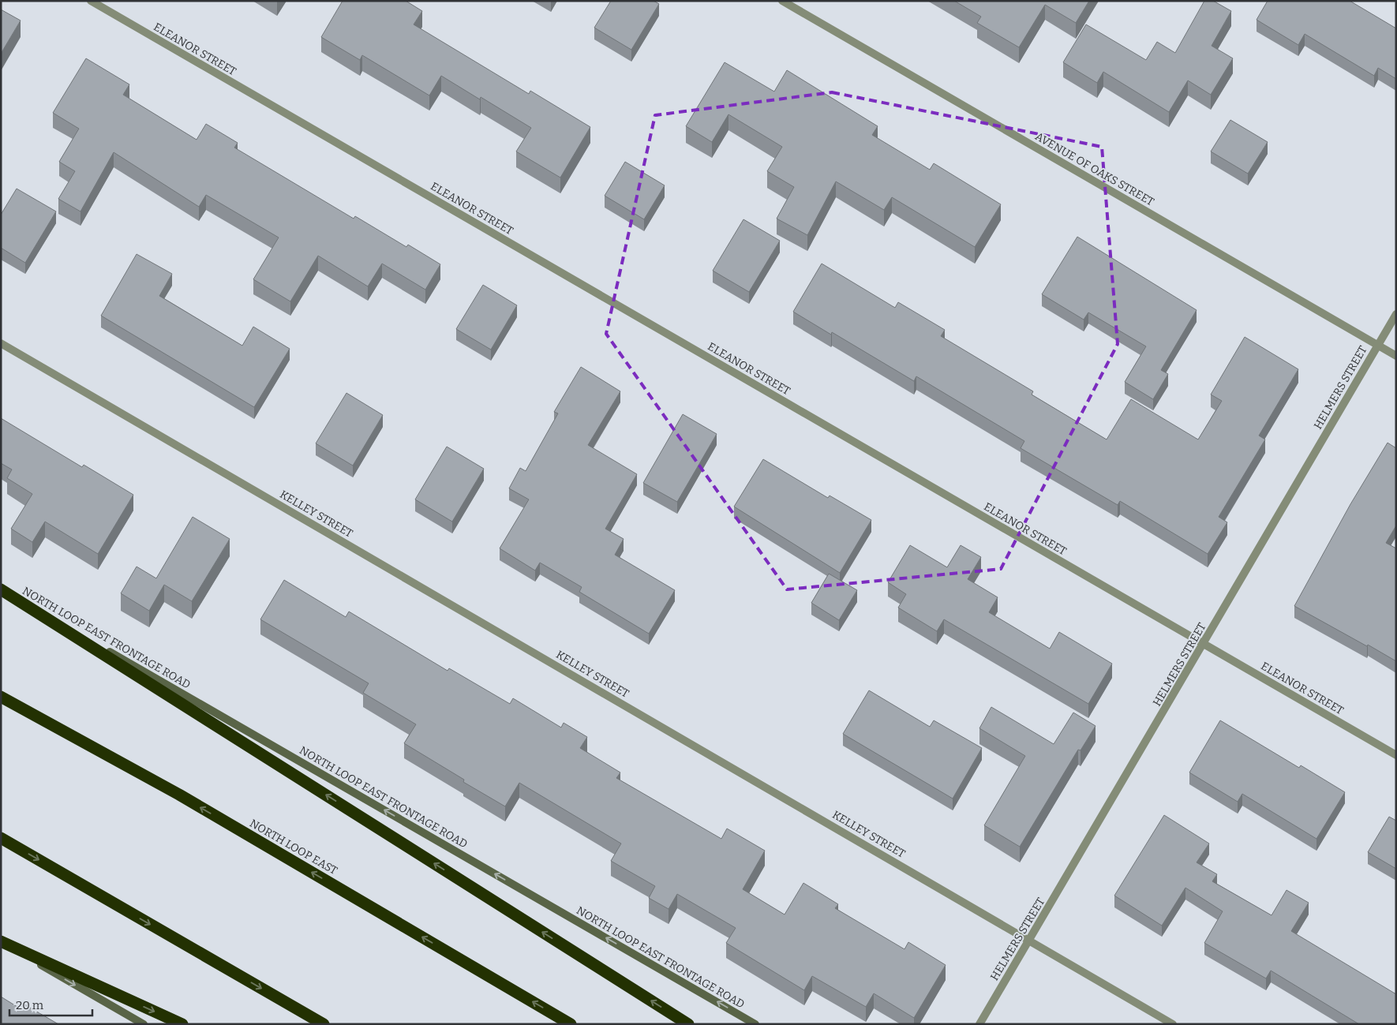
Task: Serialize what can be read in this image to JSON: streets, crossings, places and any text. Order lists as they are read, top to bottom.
{
  "streets": {
    "highway": ["NORTH LOOP EAST"],
    "main road": ["NORTH LOOP EAST FRONTAGE ROAD"],
    "street": [
      "ELEANOR STREET",
      "AVENUE OF OAKS STREET",
      "HELMERS STREET",
      "KELLEY STREET"
    ]
  },
  "crossings": [
    ["ELEANOR STREET", "HELMERS STREET"],
    ["AVENUE OF OAKS STREET", "HELMERS STREET"],
    ["HELMERS STREET", "KELLEY STREET"]
  ],
  "one_way": ["NORTH LOOP EAST FRONTAGE ROAD"],
  "scale_bar": "20 m"
}
